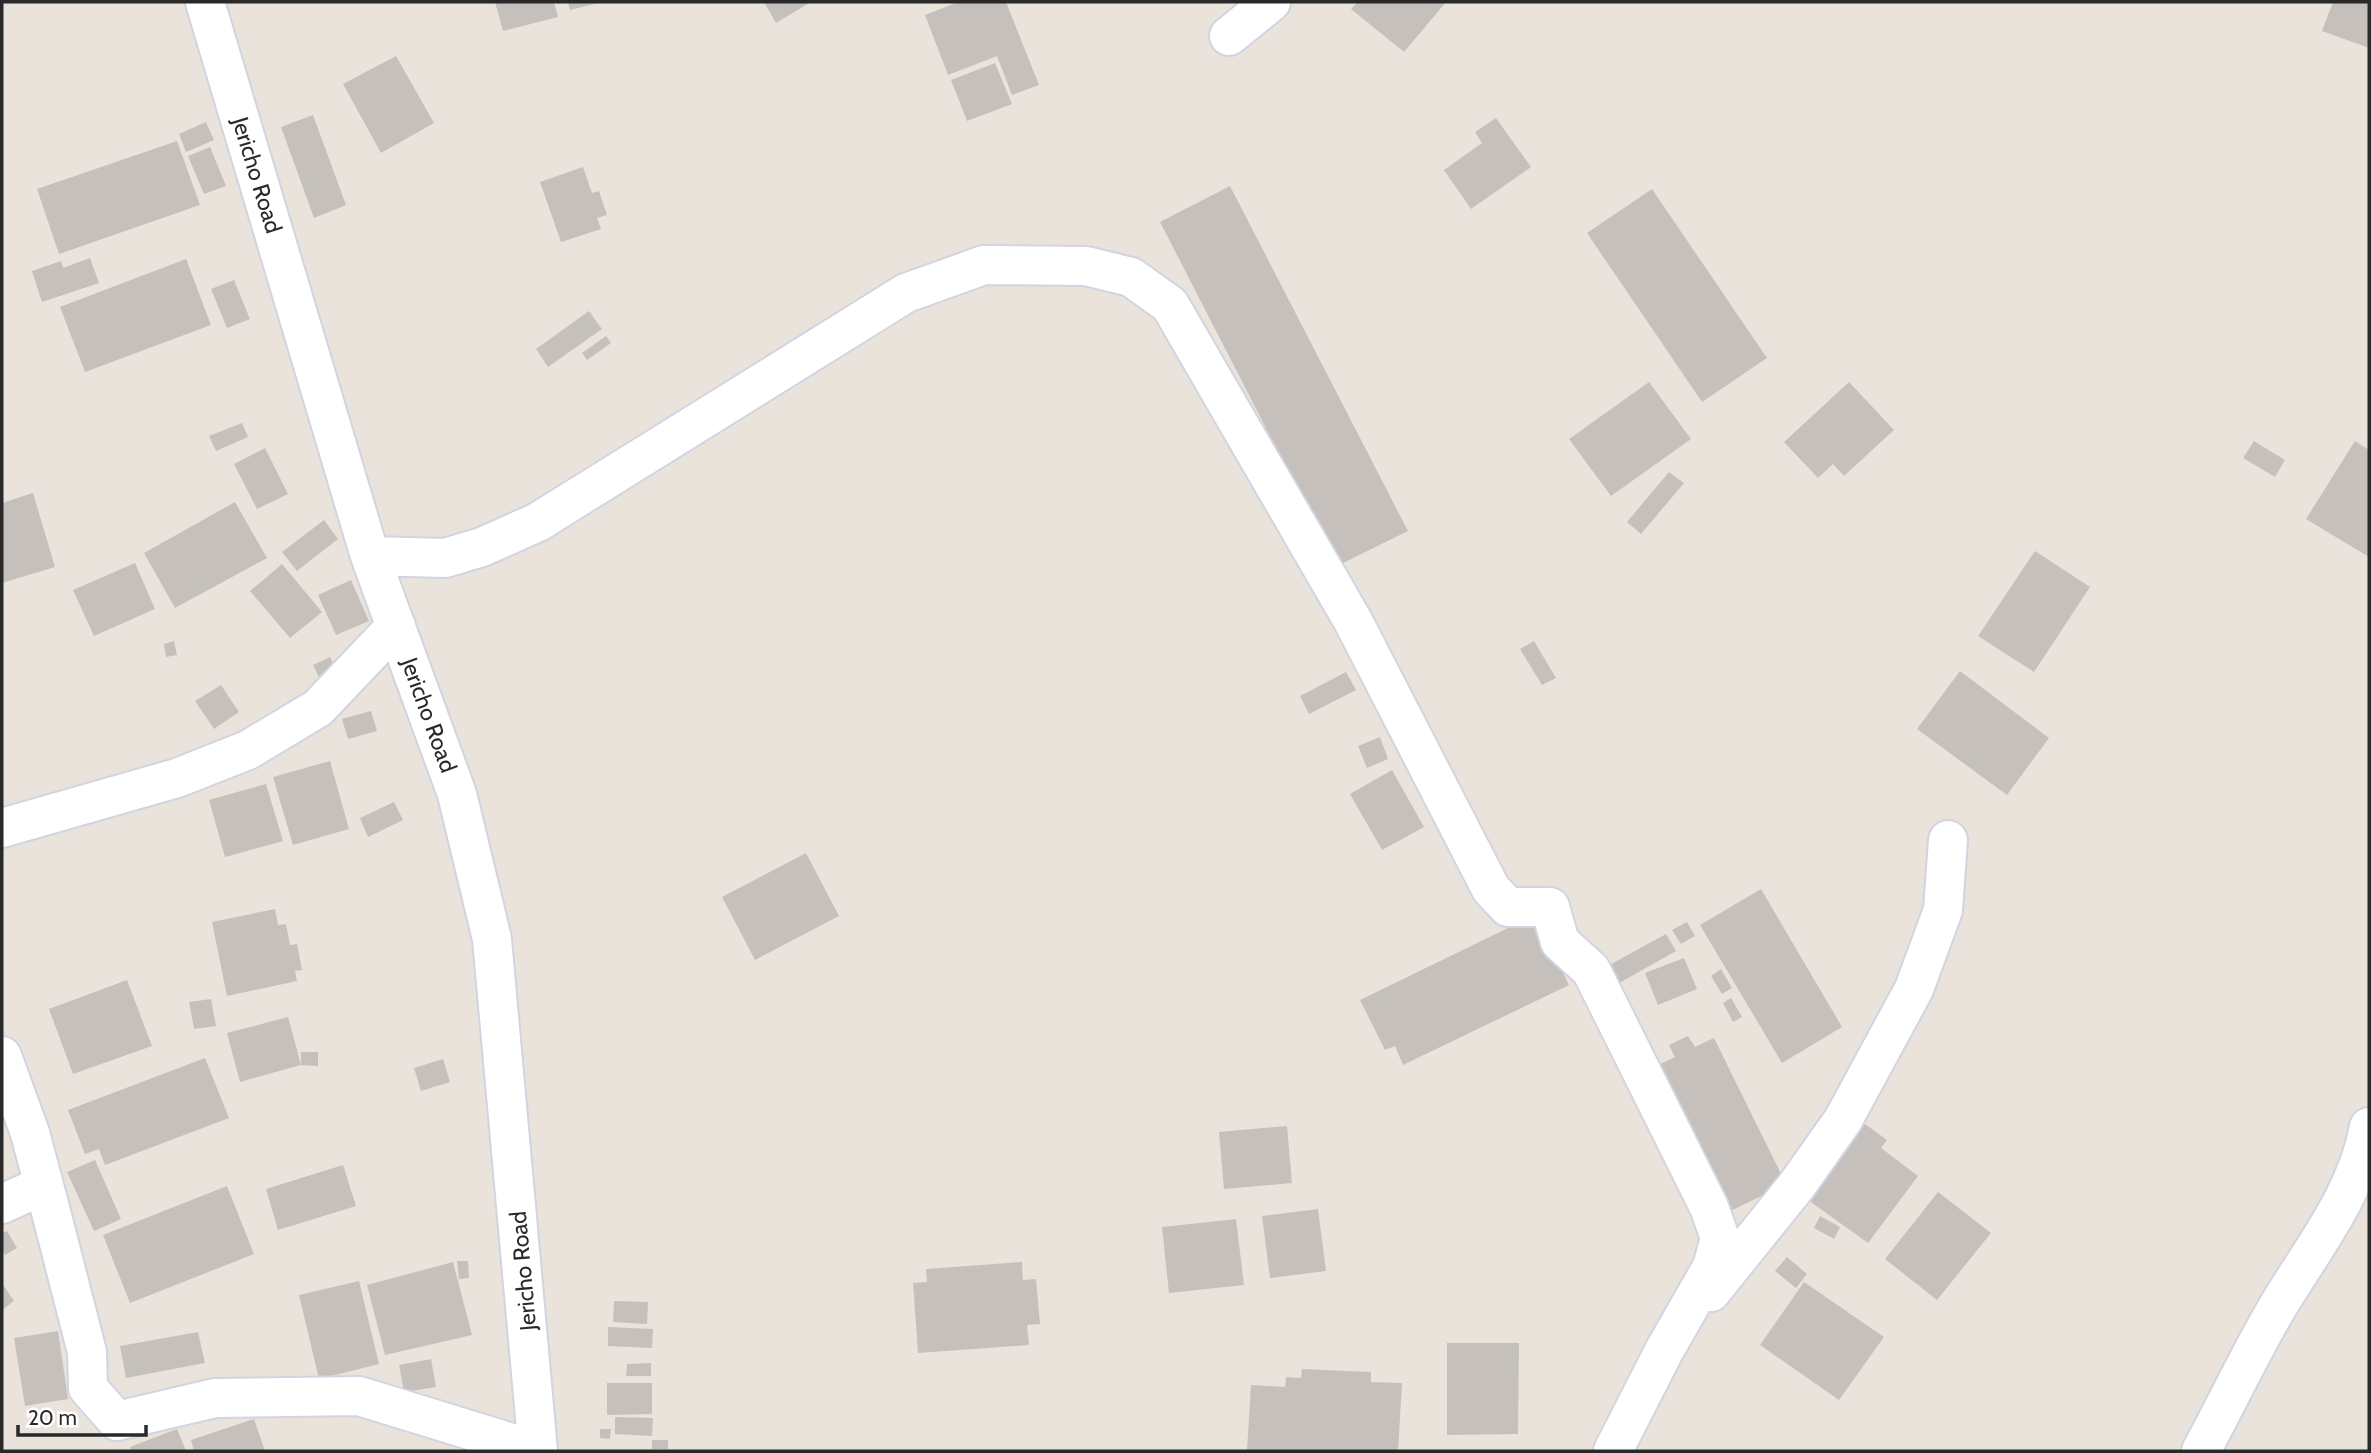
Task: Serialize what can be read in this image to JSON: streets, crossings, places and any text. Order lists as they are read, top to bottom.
{
  "streets": {
    "street": ["Jericho Road"]
  },
  "scale_bar": "20 m"
}
